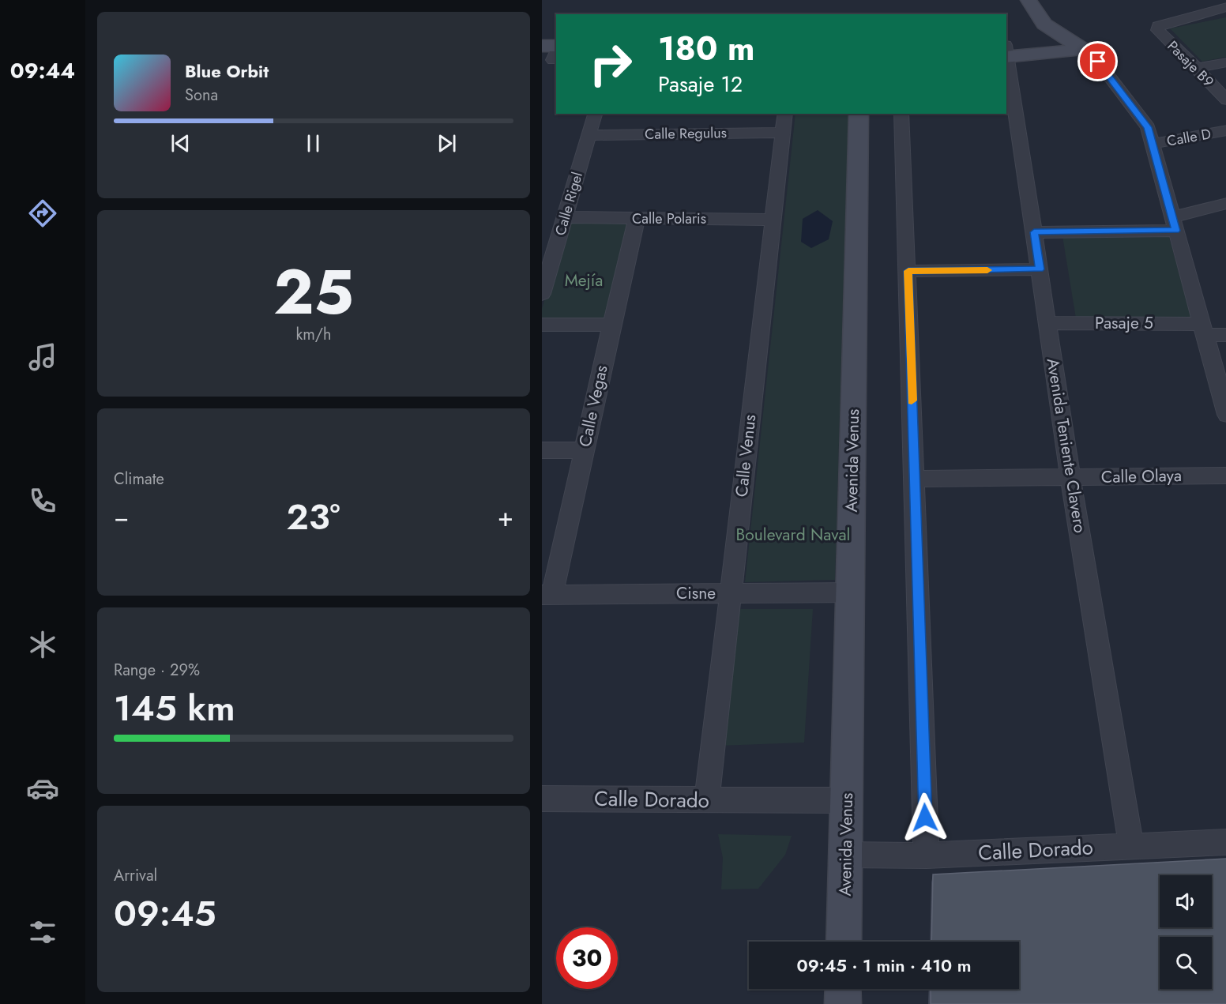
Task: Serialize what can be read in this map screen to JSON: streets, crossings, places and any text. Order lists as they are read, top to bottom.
{
  "streets": {
    "street": [
      "Pasaje B9",
      "Calle Regulus",
      "Calle D",
      "Calle Rigel",
      "Calle Polaris",
      "Pasaje 5",
      "Calle Vegas",
      "Avenida Teniente Clavero",
      "Calle Venus",
      "Avenida Venus",
      "Calle Olaya",
      "Cisne",
      "Calle Dorado"
    ]
  },
  "crossings": [
    ["Calle Regulus", "Calle Rigel"],
    ["Calle Regulus", "Calle Venus"],
    ["Calle Rigel", "Calle Polaris"],
    ["Calle Polaris", "Calle Vegas"],
    ["Calle Polaris", "Calle Venus"],
    ["Pasaje 5", "Avenida Teniente Clavero"],
    ["Calle Vegas", "Cisne"],
    ["Avenida Teniente Clavero", "Calle Olaya"],
    ["Avenida Teniente Clavero", "Calle Dorado"],
    ["Calle Venus", "Cisne"],
    ["Calle Venus", "Calle Dorado"],
    ["Avenida Venus", "Cisne"],
    ["Avenida Venus", "Calle Dorado"]
  ],
  "parks": ["Mejía", "Boulevard Naval"],
  "page": {
    "tabs": "09:44",
    "turn": ["180 m", "Pasaje 12"],
    "song": ["Blue Orbit", "Sona"],
    "tile": [
      ["25", "km/h"],
      "Climate",
      ["Range · 29%", "145 km"],
      ["Arrival", "09:45"]
    ],
    "heat": ["−", "23°", "+"],
    "limit": "30",
    "trip": "09:45 · 1 min · 410 m"
  }
}
